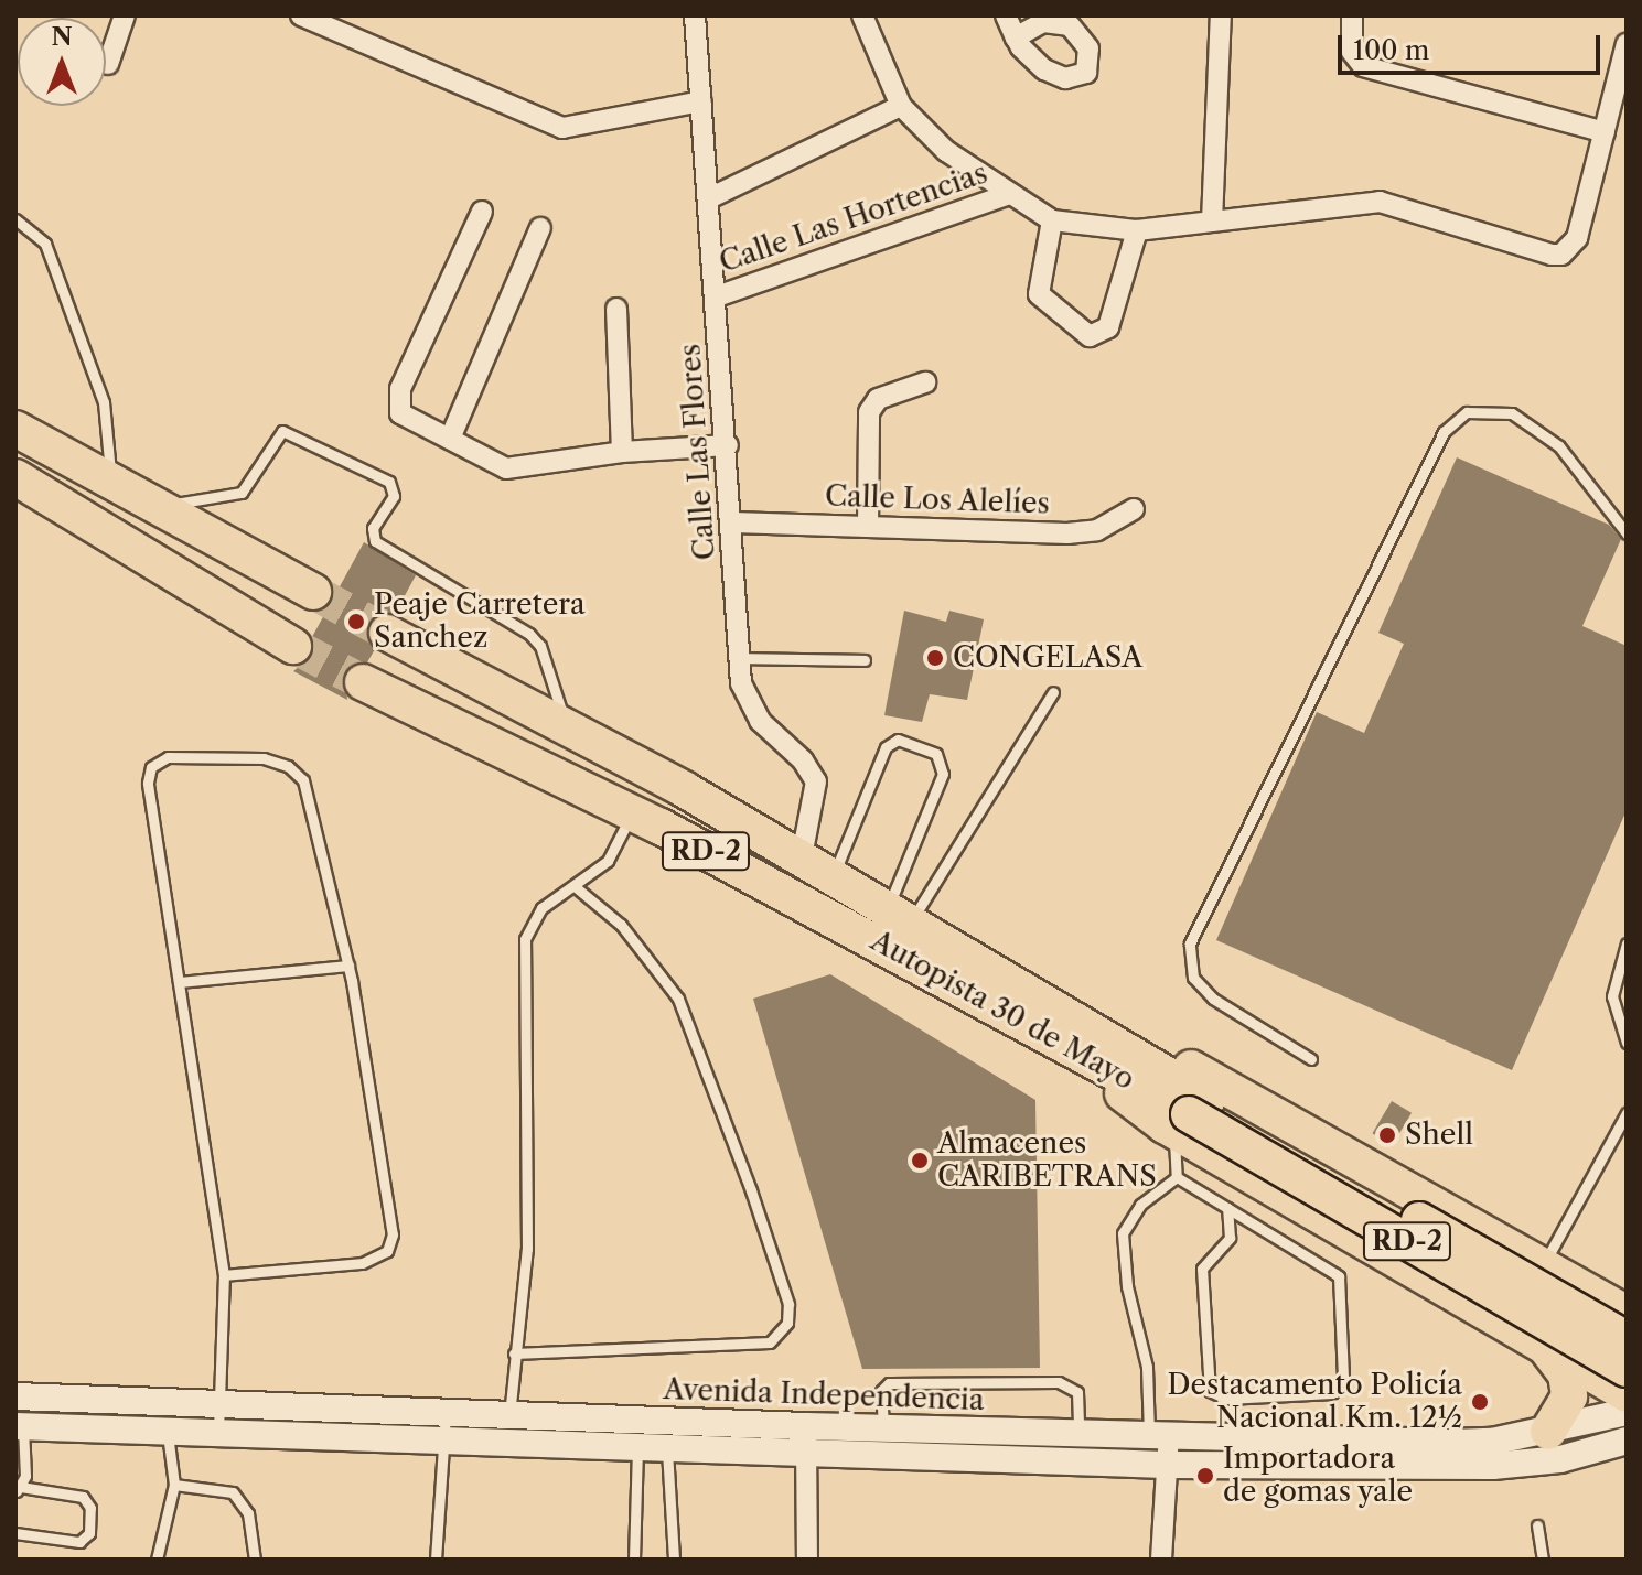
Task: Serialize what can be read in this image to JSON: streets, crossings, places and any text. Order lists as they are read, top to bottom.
{
  "streets": {
    "highway": ["RD-2", "Autopista 30 de Mayo"],
    "street": [
      "Calle Las Hortencias",
      "Calle Las Flores",
      "Calle Los Alelíes",
      "Avenida Independencia"
    ]
  },
  "crossings": [
    ["Calle Las Hortencias", "Calle Las Flores"],
    ["Calle Las Flores", "Calle Los Alelíes"],
    ["Calle Las Flores", "Autopista 30 de Mayo"]
  ],
  "places": [
    "Peaje Carretera Sanchez",
    "CONGELASA",
    "Shell",
    "Almacenes CARIBETRANS",
    "Destacamento Policía Nacional Km. 12½",
    "Importadora de gomas yale"
  ],
  "scale_bar": "100 m",
  "north": "top"
}
